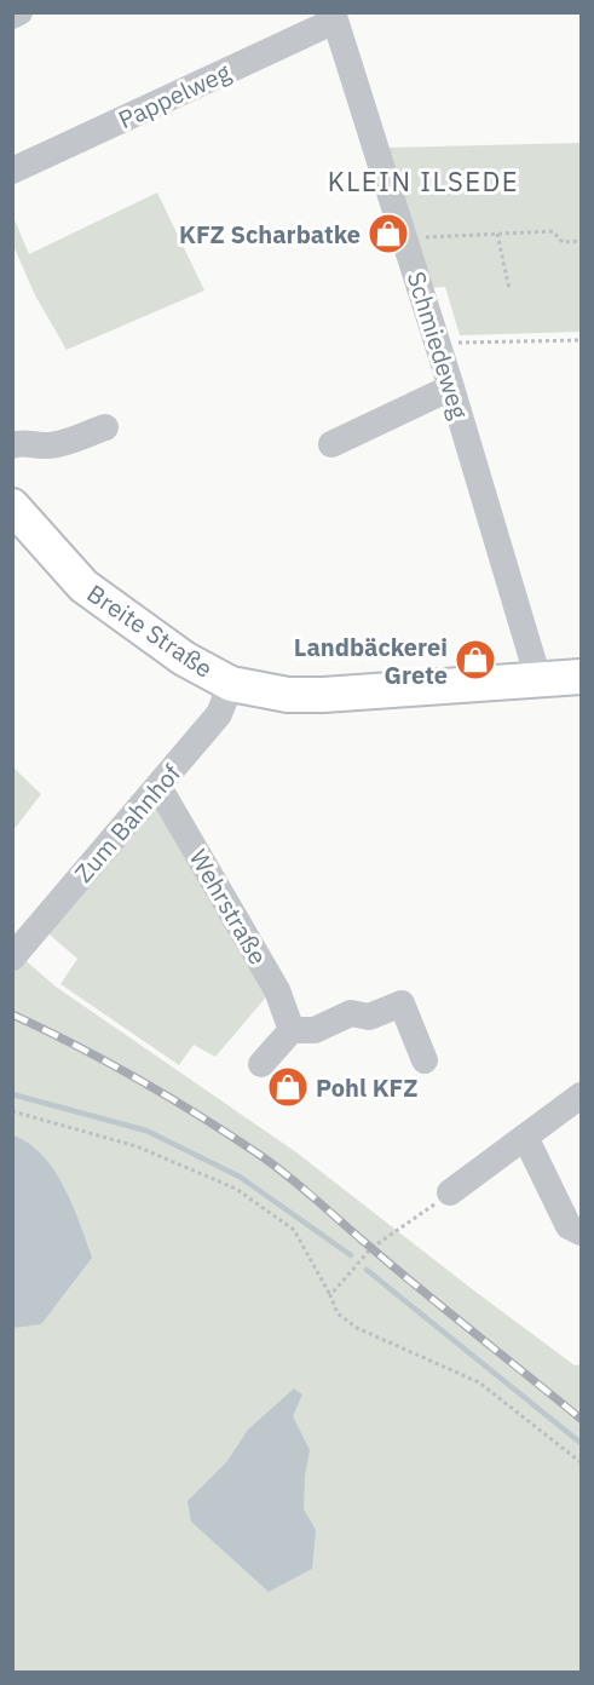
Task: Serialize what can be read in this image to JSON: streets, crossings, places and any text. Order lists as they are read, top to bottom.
{
  "streets": {
    "main road": ["Breite Straße"],
    "street": [
      "Pappelweg",
      "Schmiedeweg",
      "Zum Bahnhof",
      "Wehrstraße"
    ]
  },
  "crossings": [
    ["Pappelweg", "Schmiedeweg"],
    ["Schmiedeweg", "Breite Straße"],
    ["Breite Straße", "Zum Bahnhof"],
    ["Zum Bahnhof", "Wehrstraße"]
  ],
  "districts": ["KLEIN ILSEDE"],
  "places": {
    "shop": ["KFZ Scharbatke", "Landbäckerei Grete", "Pohl KFZ"]
  }
}
